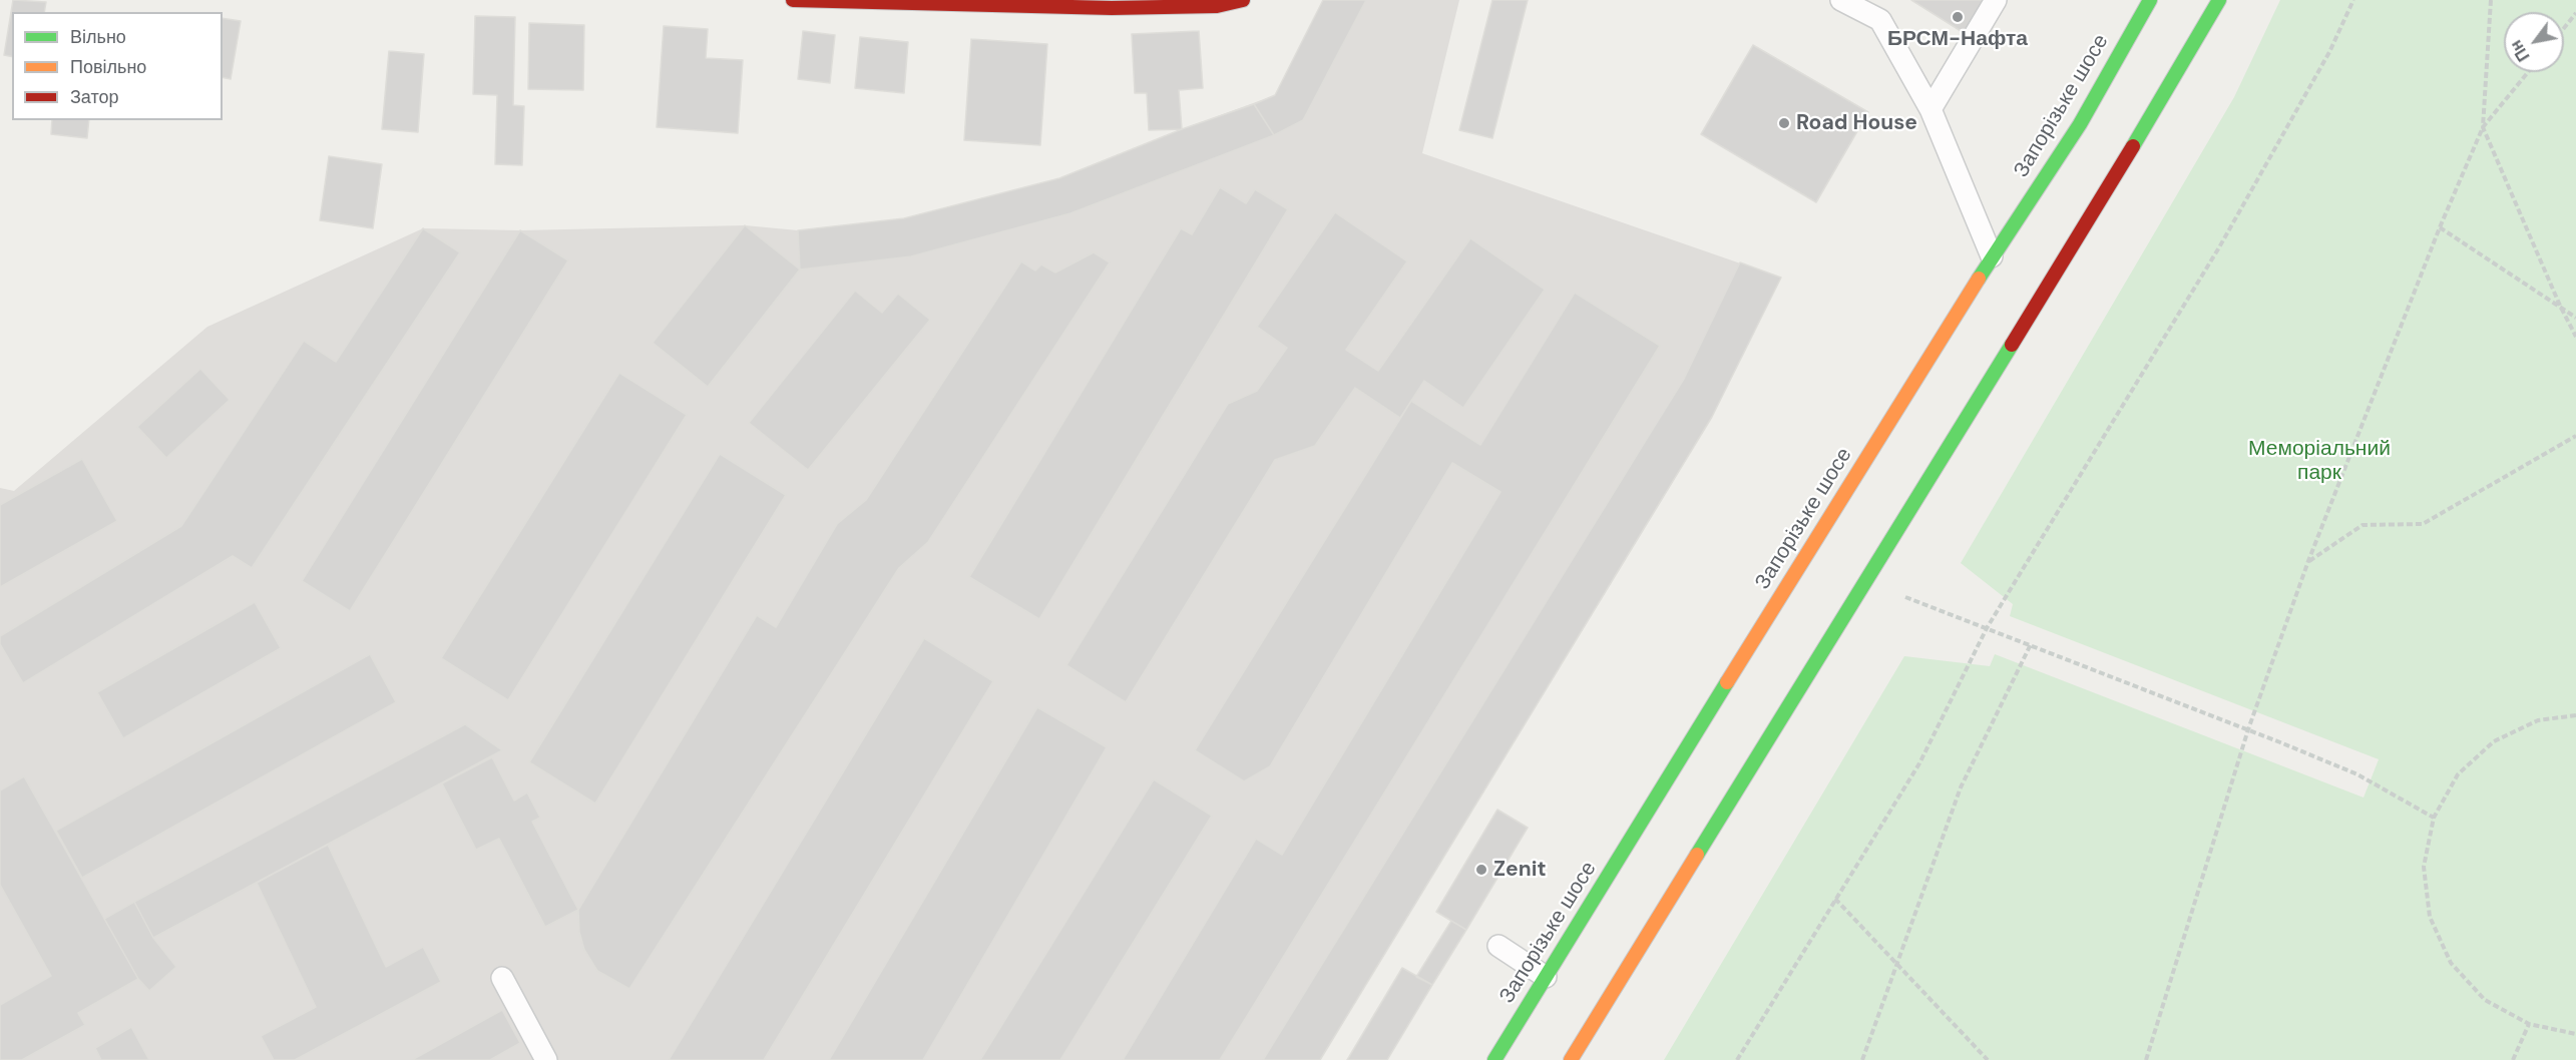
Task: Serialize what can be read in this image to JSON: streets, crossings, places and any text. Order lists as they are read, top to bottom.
{
  "streets": {
    "main road": ["Запорізьке шосе"]
  },
  "parks": ["Меморіальний парк"],
  "places": ["БРСМ-Нафта", "Road House", "Zenit"],
  "legend": ["Вільно", "Повільно", "Затор"],
  "north": "bottom left"
}
